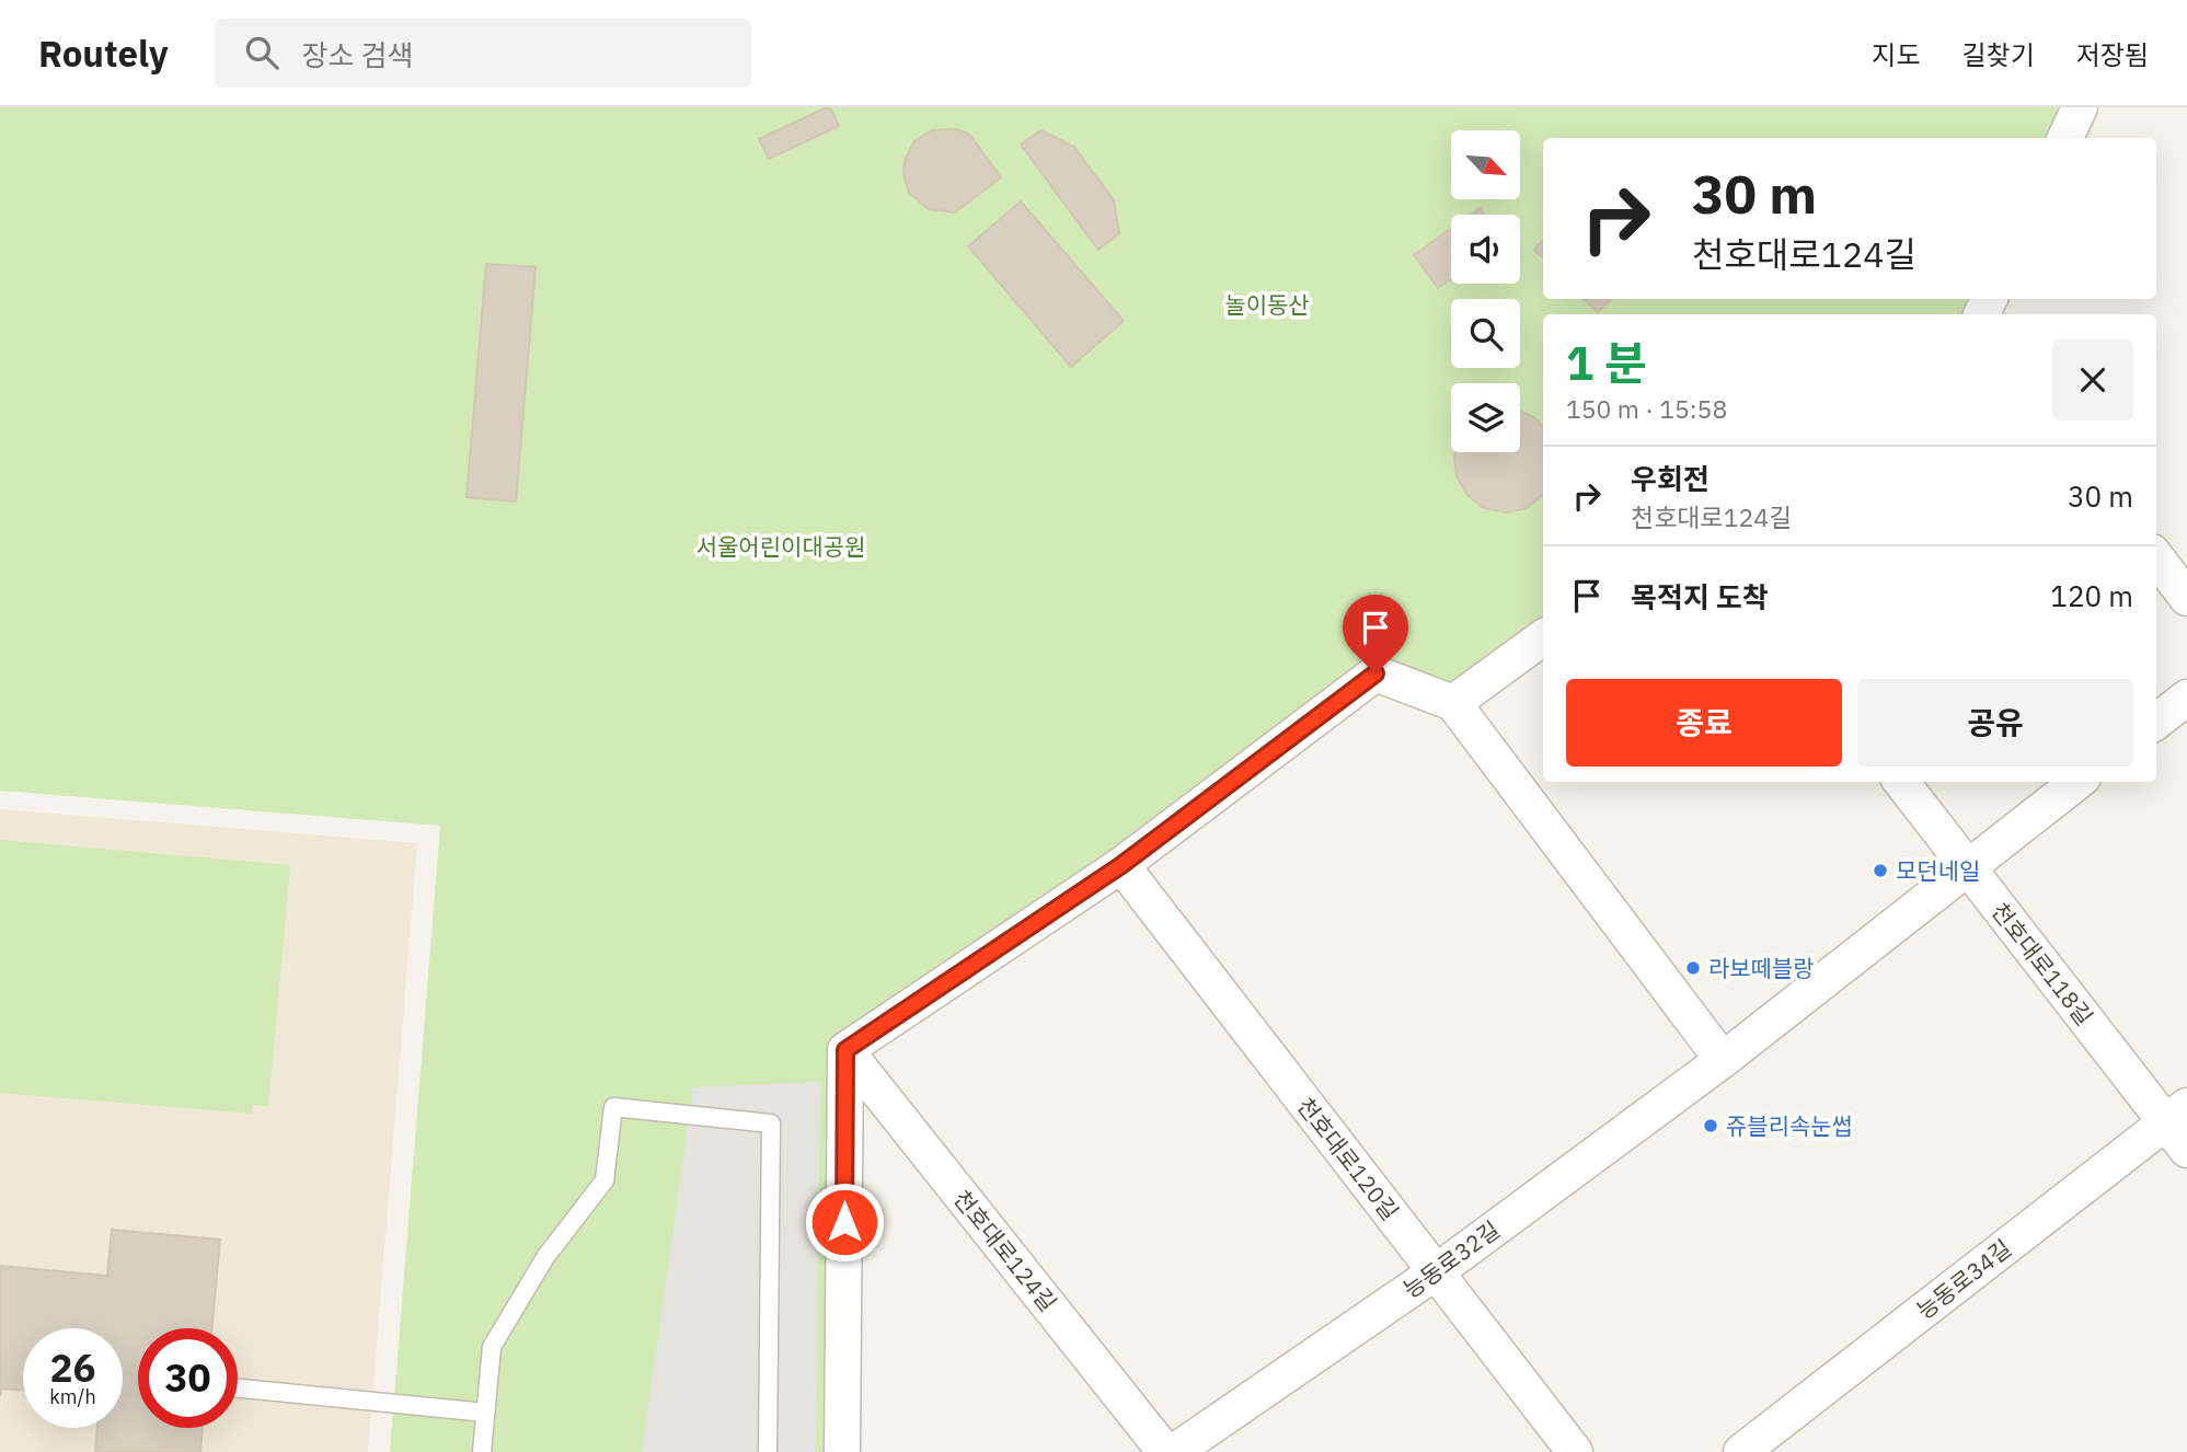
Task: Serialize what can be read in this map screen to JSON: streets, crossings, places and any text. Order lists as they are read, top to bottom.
{
  "streets": {
    "street": [
      "천호대로118길",
      "천호대로120길",
      "천호대로124길",
      "능동로32길",
      "능동로34길"
    ]
  },
  "crossings": [
    ["천호대로118길", "능동로32길"],
    ["천호대로118길", "능동로34길"],
    ["천호대로120길", "능동로32길"]
  ],
  "parks": ["놀이동산", "서울어린이대공원"],
  "places": ["모던네일", "라보떼블랑", "쥬블리속눈썹"],
  "north": "bottom right",
  "page": {
    "header": "Routely",
    "search": "장소 검색",
    "nav": ["지도", "길찾기", "저장됨"],
    "turn": ["30 m", "천호대로124길"],
    "heading": ["1 분", "150 m · 15:58"],
    "list": [
      {
        "name": "우회전",
        "note": "천호대로124길",
        "value": "30 m"
      },
      {
        "name": "목적지 도착",
        "value": "120 m"
      }
    ],
    "buttons": ["종료", "공유"],
    "speed": "26 km/h",
    "limit": "30"
  }
}
